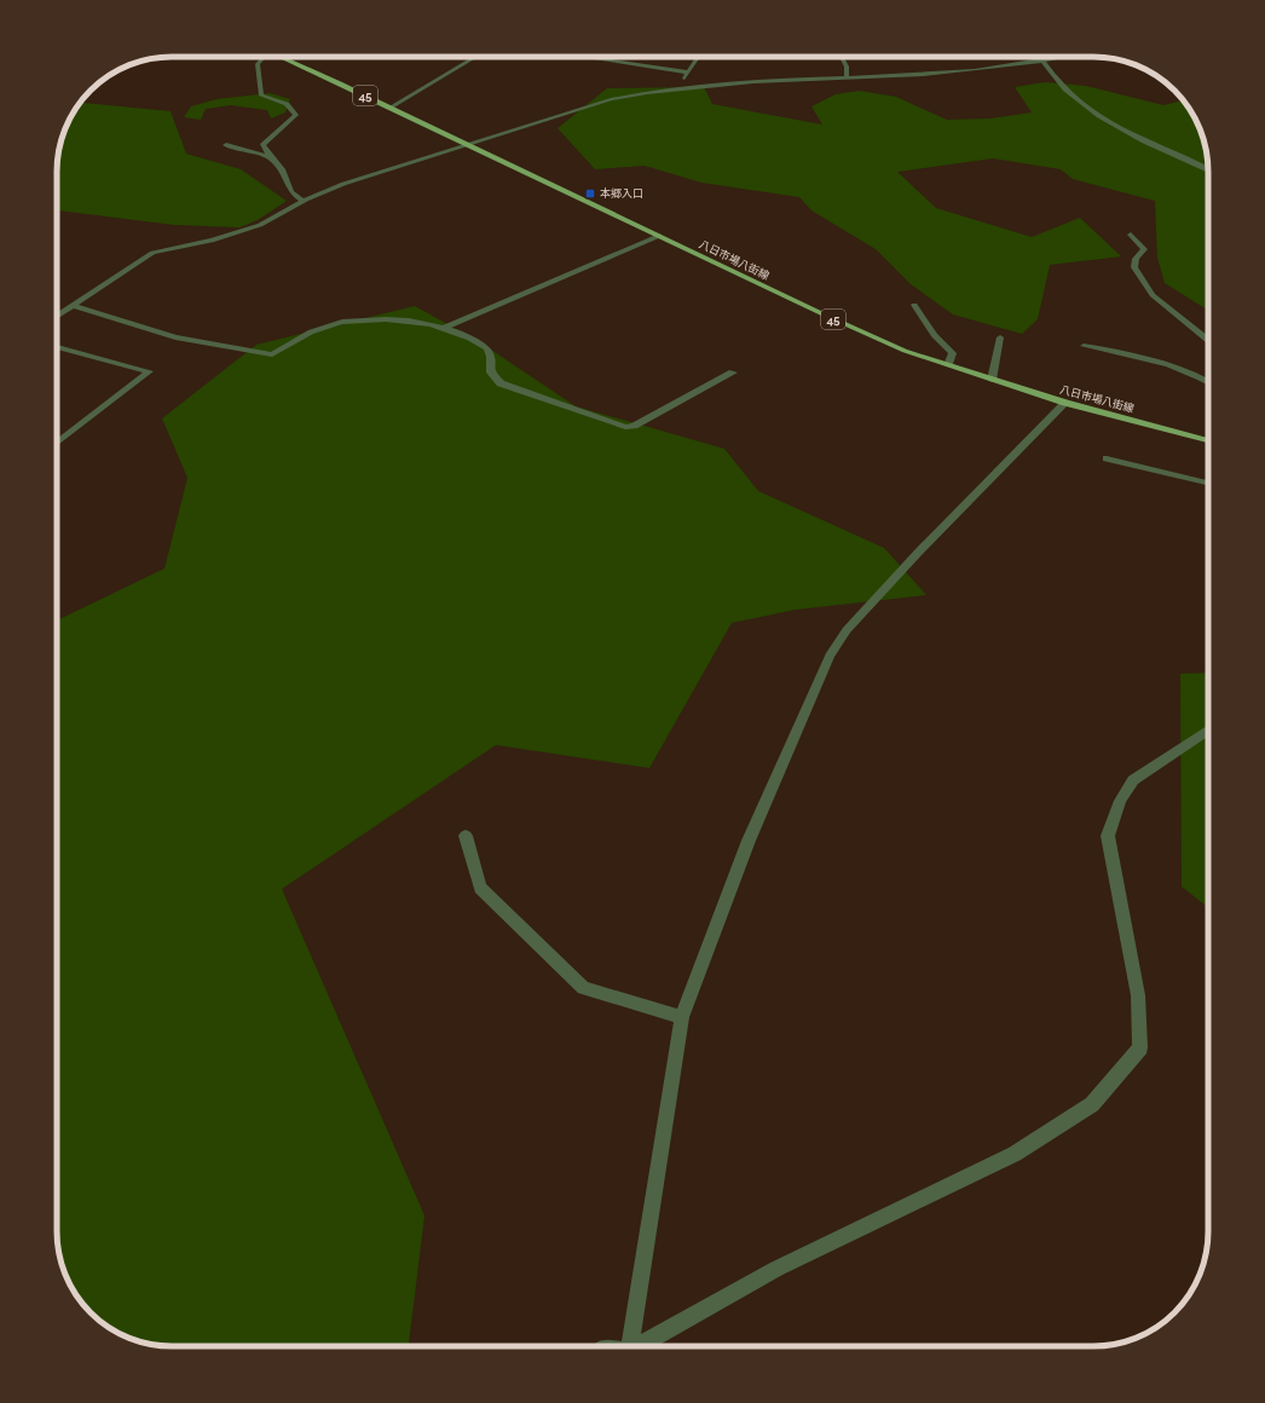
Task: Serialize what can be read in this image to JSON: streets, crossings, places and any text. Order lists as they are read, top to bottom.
{
  "streets": {
    "main road": ["45", "八日市場八街線"]
  },
  "places": {
    "transit": ["本郷入口"]
  }
}
